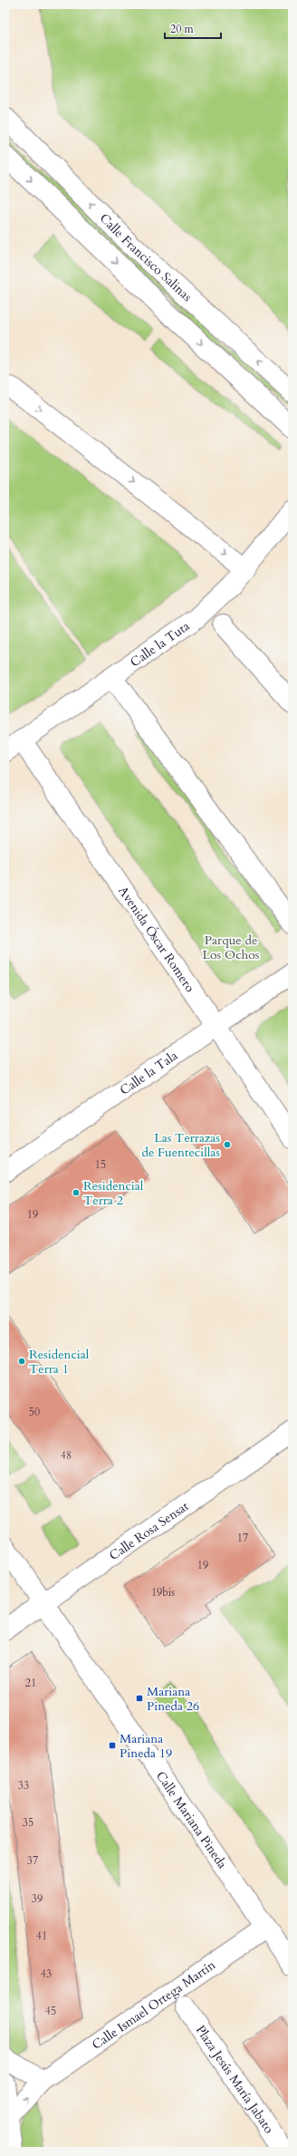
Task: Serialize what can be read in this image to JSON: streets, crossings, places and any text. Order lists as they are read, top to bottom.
{
  "streets": {
    "street": [
      "Calle Francisco Salinas",
      "Calle la Tuta",
      "Avenida Óscar Romero",
      "Calle la Tala",
      "Calle Rosa Sensat",
      "Calle Mariana Pineda",
      "Calle Ismael Ortega Martín",
      "Plaza Jesús María Jabato"
    ]
  },
  "crossings": [
    ["Calle la Tuta", "Avenida Óscar Romero"],
    ["Avenida Óscar Romero", "Calle la Tala"],
    ["Calle Rosa Sensat", "Calle Mariana Pineda"],
    ["Calle Mariana Pineda", "Calle Ismael Ortega Martín"]
  ],
  "parks": ["Parque de Los Ochos"],
  "places": {
    "other": ["Las Terrazas de Fuentecillas", "Residencial Terra 2", "Residencial Terra 1"],
    "transit": ["Mariana Pineda 26", "Mariana Pineda 19"]
  },
  "house_numbers": [
    "15",
    "19",
    "50",
    "48",
    "17",
    "19",
    "19bis",
    "21",
    "33",
    "35",
    "37",
    "39",
    "41",
    "43",
    "45"
  ],
  "scale_bar": "20 m"
}
